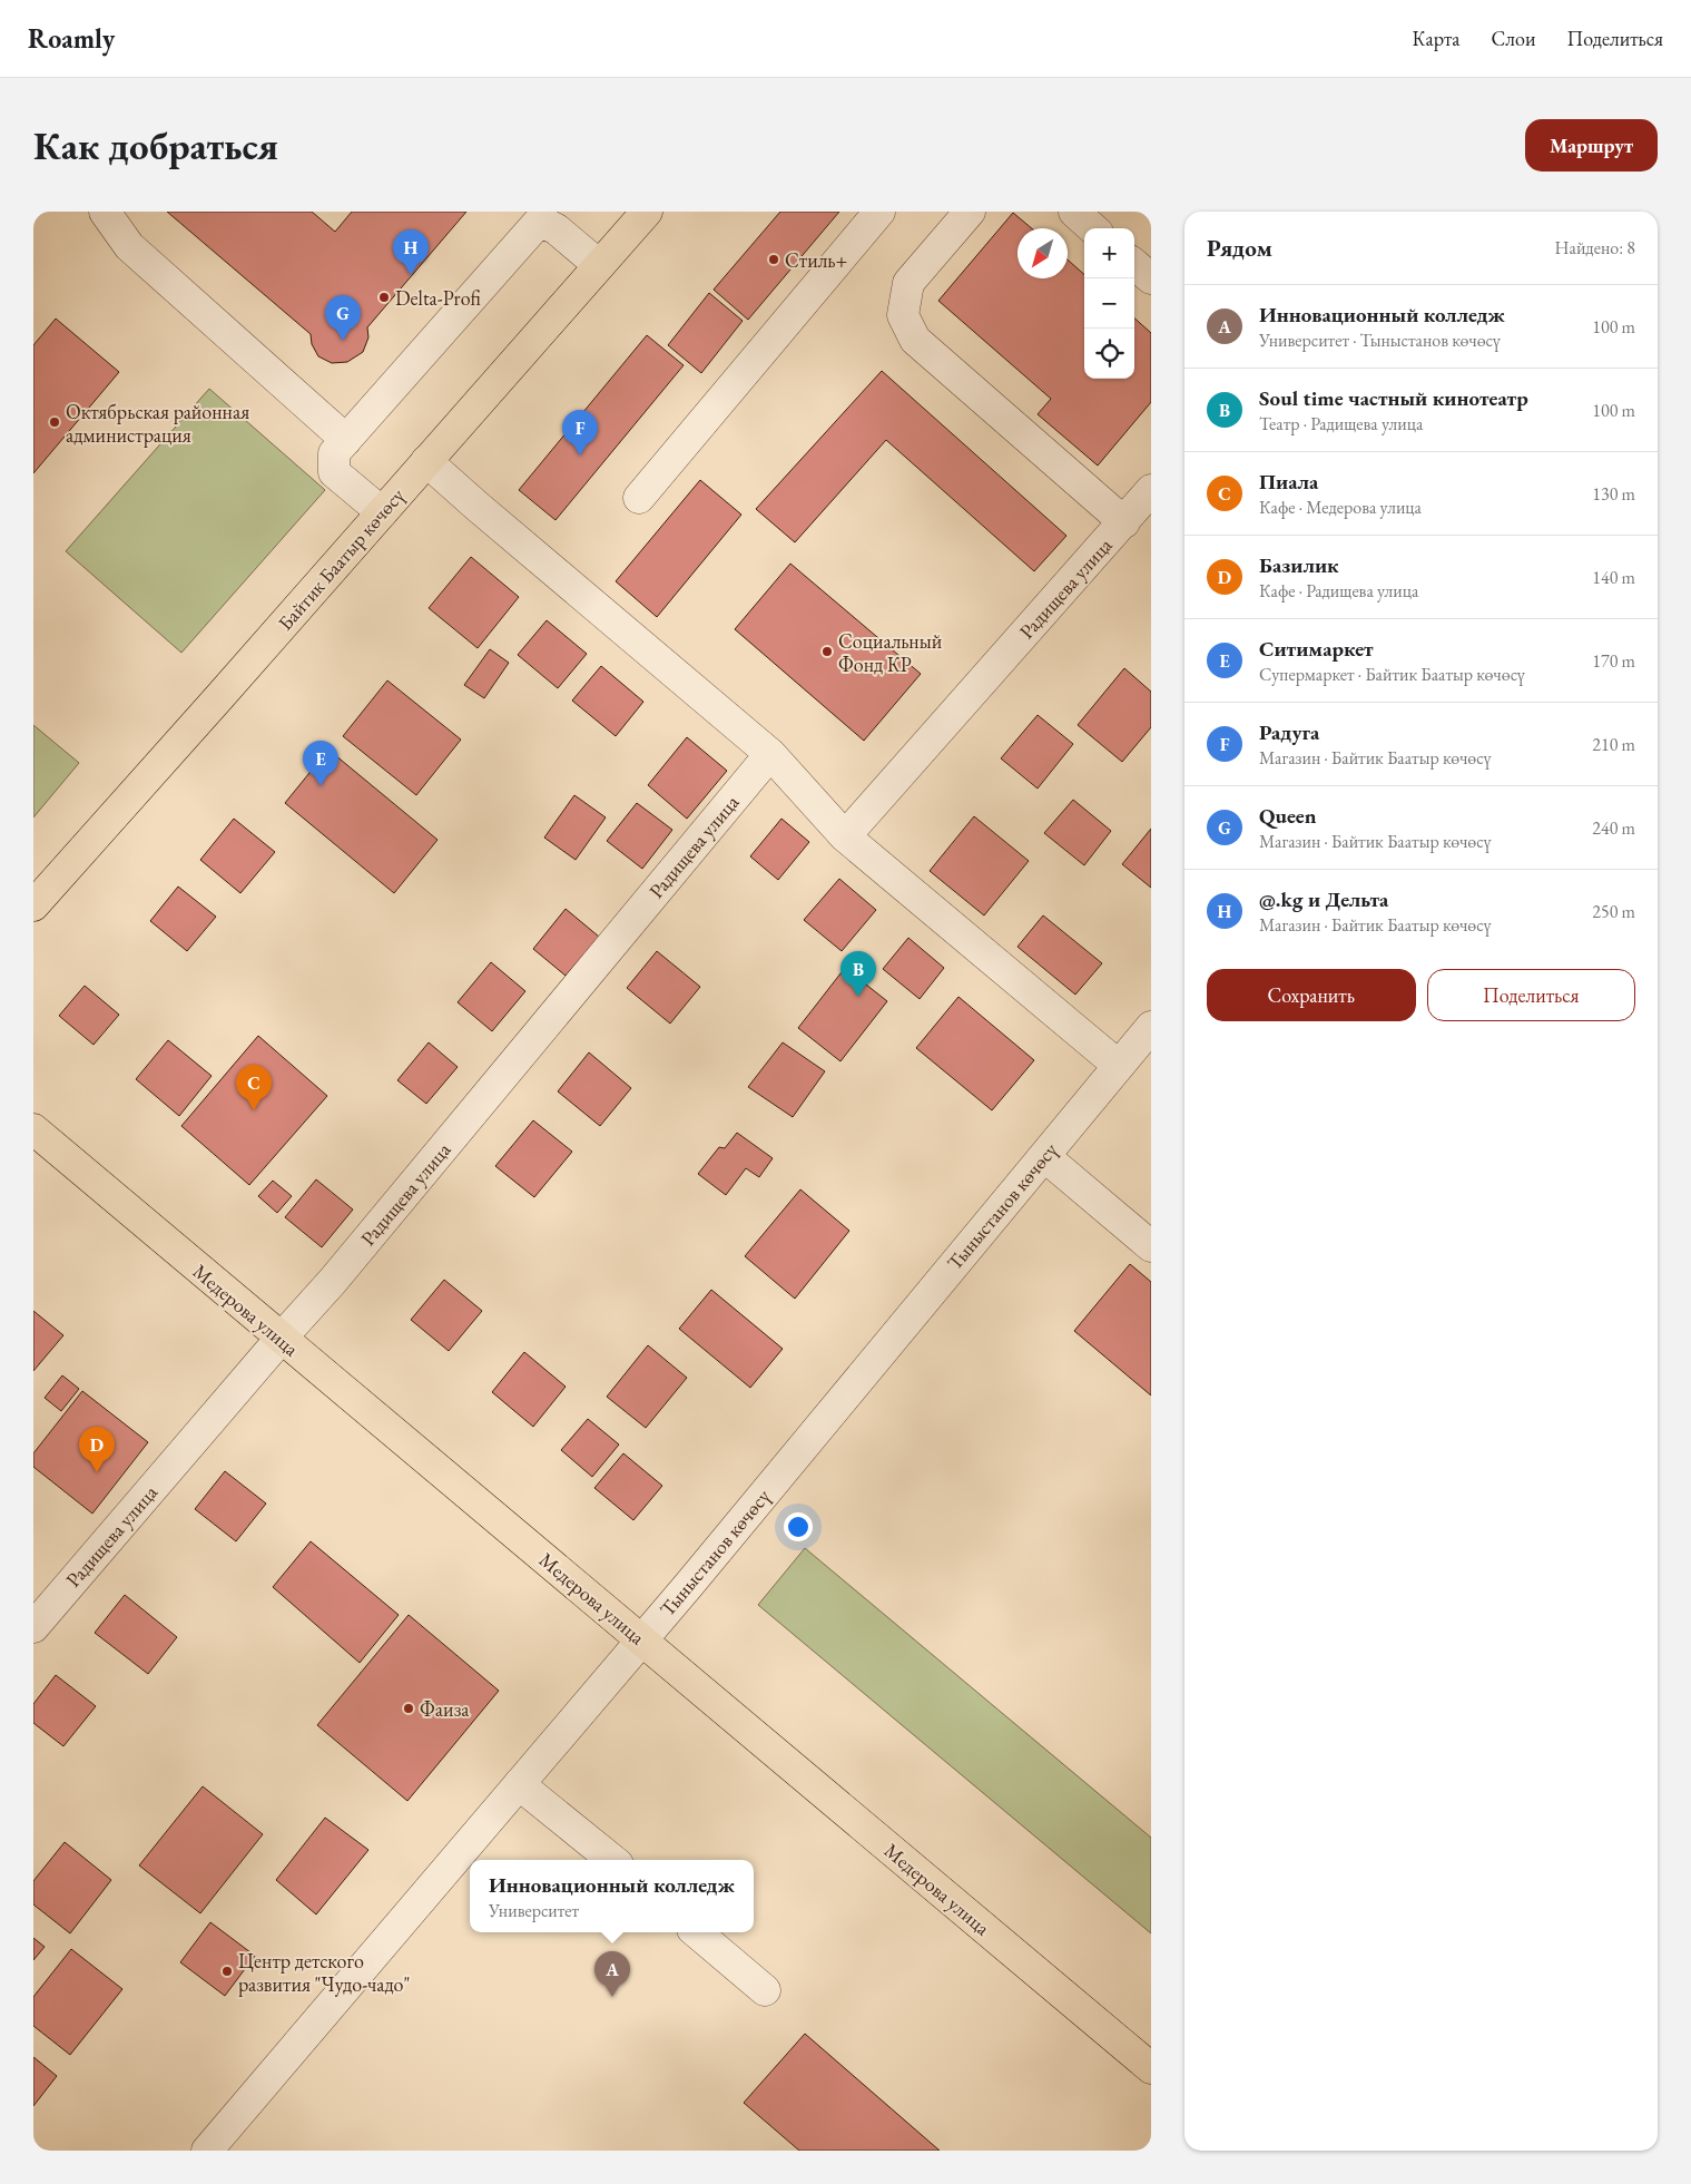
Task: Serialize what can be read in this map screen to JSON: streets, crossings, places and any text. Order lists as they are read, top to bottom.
{
  "streets": {
    "main road": ["Байтик Баатыр көчөсү", "Медерова улица"],
    "street": ["Радищева улица", "Тыныстанов көчөсү"]
  },
  "crossings": [
    ["Радищева улица", "Медерова улица"],
    ["Тыныстанов көчөсү", "Медерова улица"]
  ],
  "places": [
    "Стиль+",
    "Delta-Profi",
    "Октябрьская районная администрация",
    "Социальный Фонд КР",
    "Фаиза",
    "Центр детского развития \"Чудо-чадо\""
  ],
  "north": "bottom left",
  "page": {
    "header": "Roamly",
    "nav": ["Карта", "Слои", "Поделиться"],
    "buttons": [
      "Маршрут",
      ["Сохранить", "Поделиться"]
    ],
    "title": "Как добраться",
    "heading": ["Рядом", "Найдено: 8"],
    "map_buttons": ["+", "−"],
    "pins": [
      "H",
      "G",
      "F",
      "E",
      "B",
      "C",
      "D",
      "A"
    ],
    "list": [
      {
        "mark": "A",
        "name": "Инновационный колледж",
        "note": "Университет · Тыныстанов көчөсү",
        "value": "100 m"
      },
      {
        "mark": "B",
        "name": "Soul time частный кинотеатр",
        "note": "Театр · Радищева улица",
        "value": "100 m"
      },
      {
        "mark": "C",
        "name": "Пиала",
        "note": "Кафе · Медерова улица",
        "value": "130 m"
      },
      {
        "mark": "D",
        "name": "Базилик",
        "note": "Кафе · Радищева улица",
        "value": "140 m"
      },
      {
        "mark": "E",
        "name": "Ситимаркет",
        "note": "Супермаркет · Байтик Баатыр көчөсү",
        "value": "170 m"
      },
      {
        "mark": "F",
        "name": "Радуга",
        "note": "Магазин · Байтик Баатыр көчөсү",
        "value": "210 m"
      },
      {
        "mark": "G",
        "name": "Queen",
        "note": "Магазин · Байтик Баатыр көчөсү",
        "value": "240 m"
      },
      {
        "mark": "H",
        "name": "@.kg и Дельта",
        "note": "Магазин · Байтик Баатыр көчөсү",
        "value": "250 m"
      }
    ],
    "popup": ["Инновационный колледж", "Университет"]
  }
}
